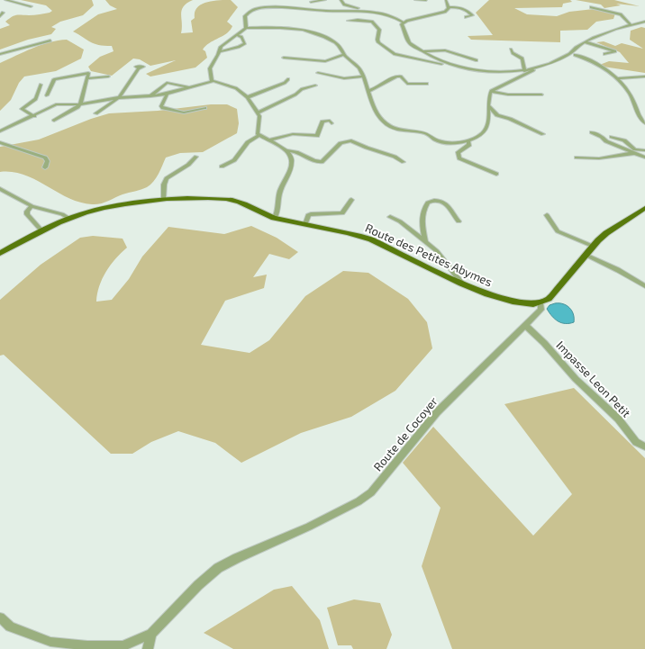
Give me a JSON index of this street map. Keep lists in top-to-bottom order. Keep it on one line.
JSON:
{"streets":{"main road":["Route des Petites Abymes","Route de Cocoyer"],"street":["Impasse Leon Petit"]},"crossings":[["Route des Petites Abymes","Route de Cocoyer"],["Impasse Leon Petit","Route de Cocoyer"]]}
